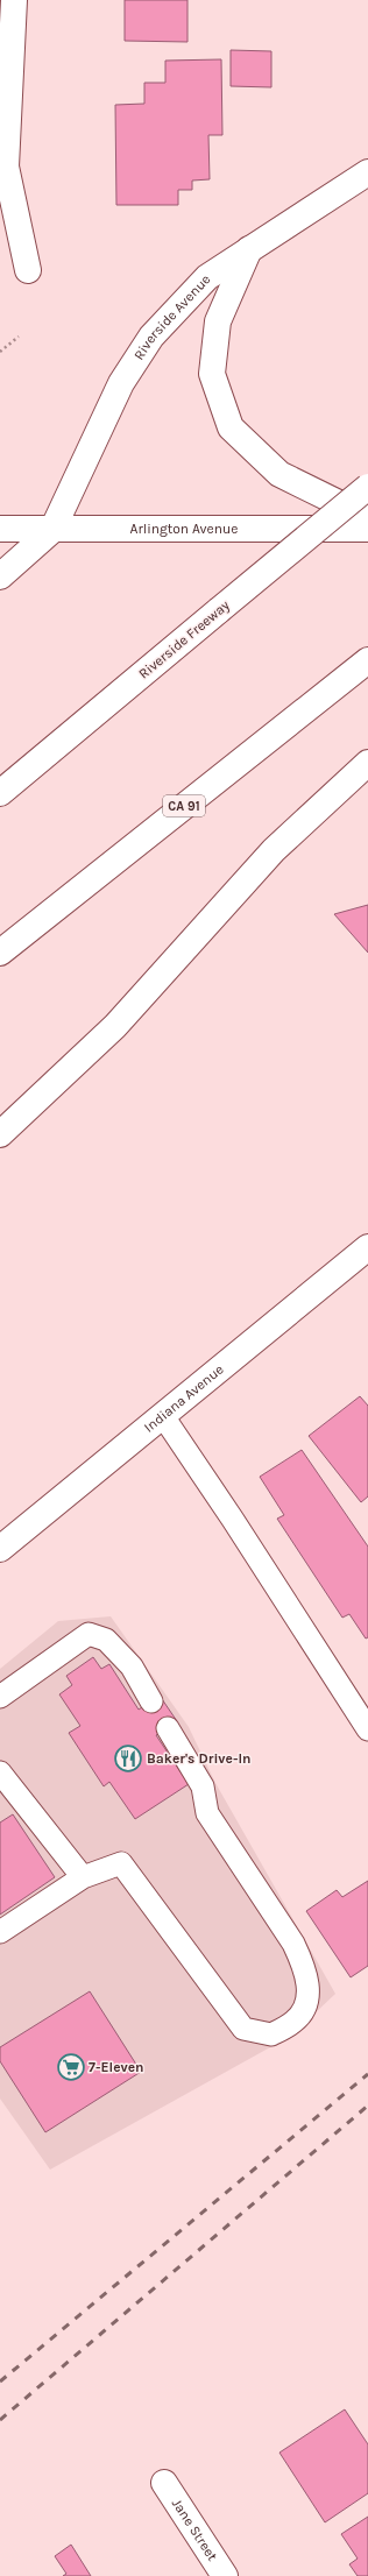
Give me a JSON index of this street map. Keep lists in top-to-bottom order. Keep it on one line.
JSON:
{"streets":{"main road":["Riverside Avenue","Arlington Avenue","Riverside Freeway","CA 91","Indiana Avenue","Jane Street"]},"crossings":[["Riverside Avenue","Arlington Avenue"]],"places":{"restaurant":["Baker's Drive-In"],"supermarket":["7-Eleven"]}}
